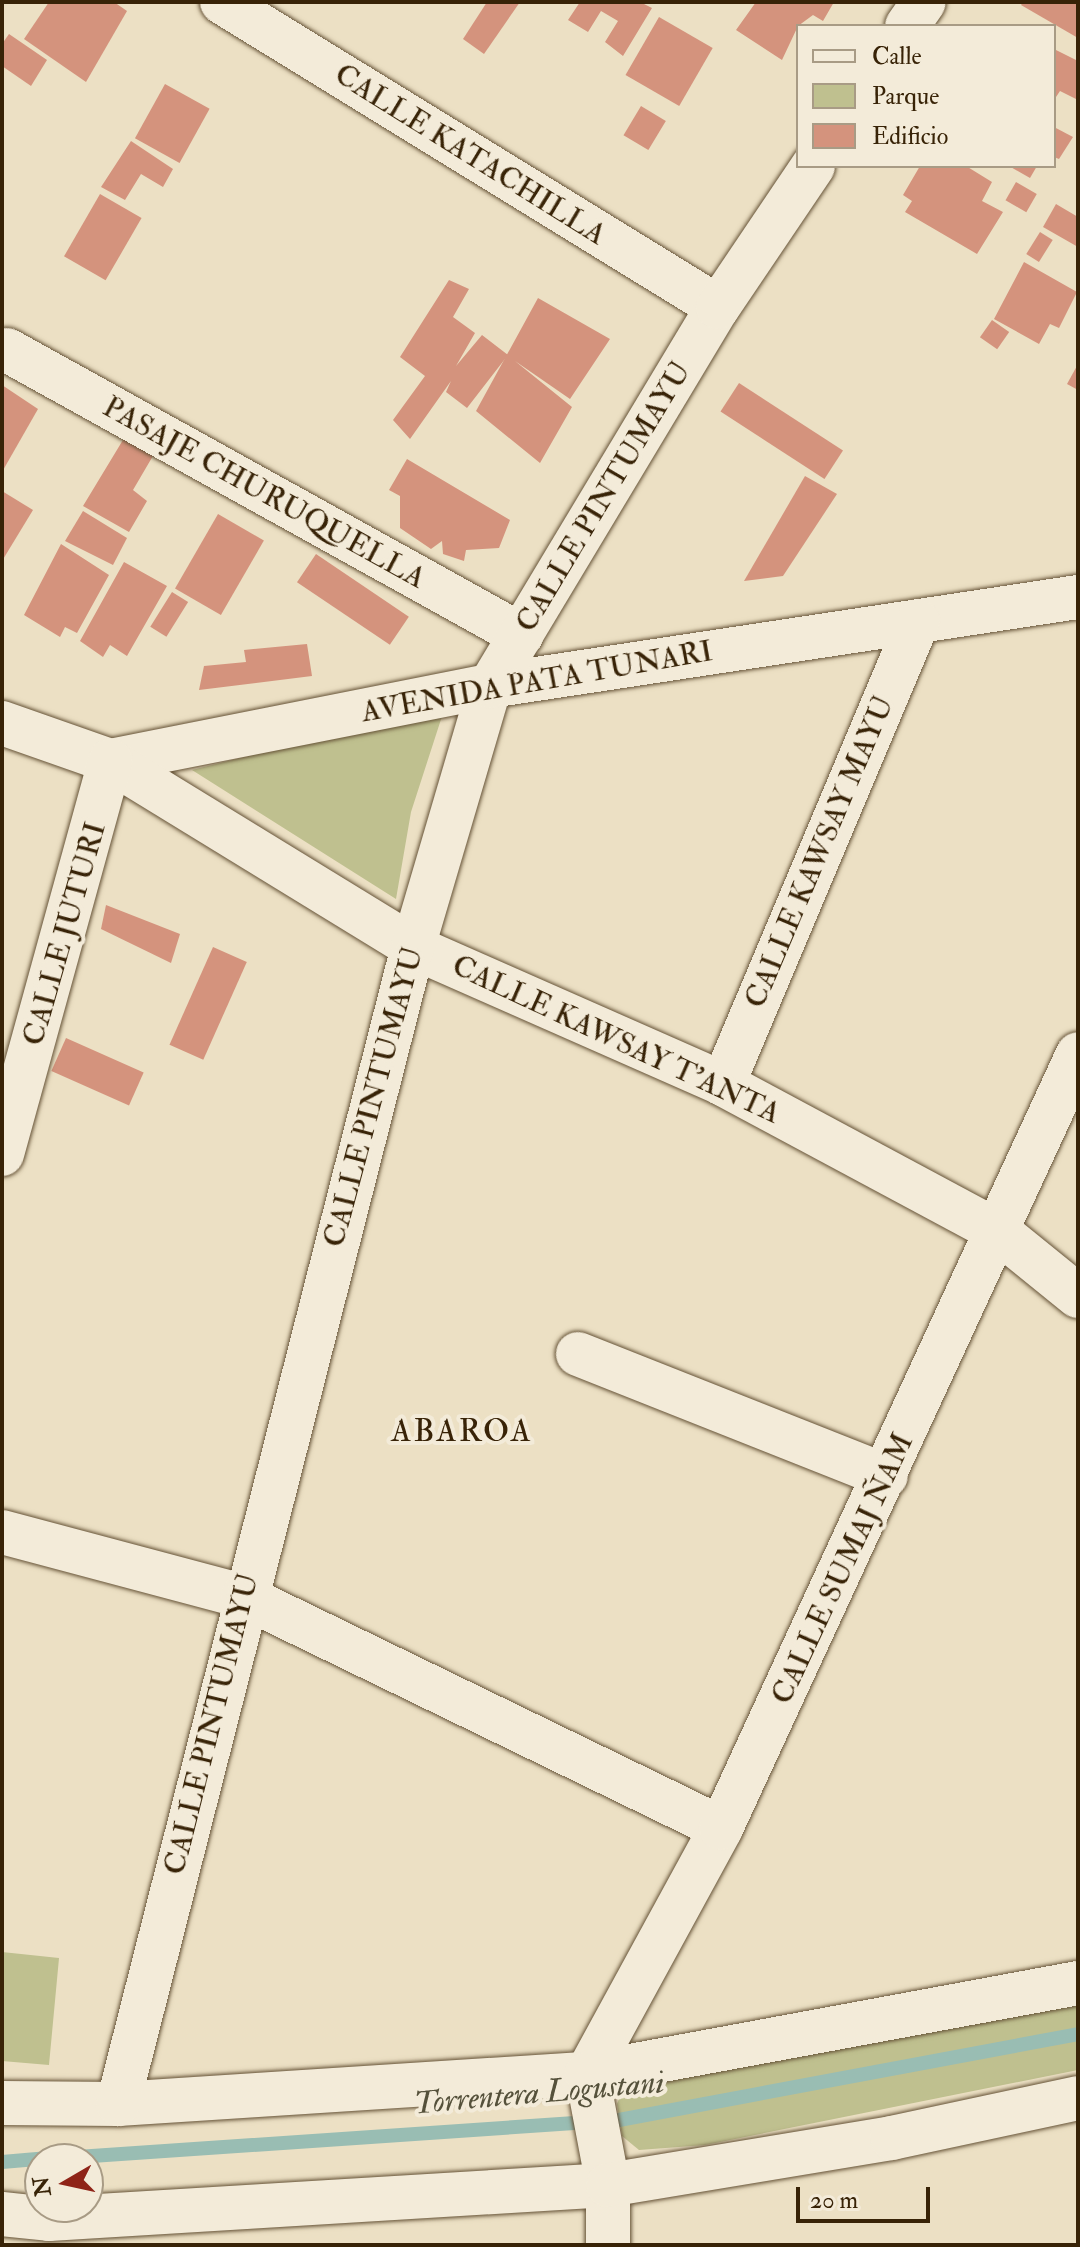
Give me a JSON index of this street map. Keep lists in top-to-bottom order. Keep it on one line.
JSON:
{"streets":{"street":["CALLE KATACHILLA","PASAJE CHURUQUELLA","CALLE PINTUMAYU","AVENIDA PATA TUNARI","CALLE KAWSAY MAYU","CALLE JUTURI","CALLE KAWSAY T'ANTA","CALLE SUMAJ ÑAM"]},"crossings":[["CALLE KATACHILLA","CALLE PINTUMAYU"],["PASAJE CHURUQUELLA","CALLE PINTUMAYU"],["CALLE PINTUMAYU","AVENIDA PATA TUNARI"],["CALLE PINTUMAYU","CALLE KAWSAY T'ANTA"],["AVENIDA PATA TUNARI","CALLE KAWSAY MAYU"],["AVENIDA PATA TUNARI","CALLE JUTURI"],["AVENIDA PATA TUNARI","CALLE KAWSAY T'ANTA"],["CALLE KAWSAY MAYU","CALLE KAWSAY T'ANTA"],["CALLE JUTURI","CALLE KAWSAY T'ANTA"],["CALLE KAWSAY T'ANTA","CALLE SUMAJ ÑAM"]],"districts":["ABAROA"],"water":["Torrentera Logustani"],"legend":["Calle","Parque","Edificio"],"scale_bar":"20 m","north":"left"}
